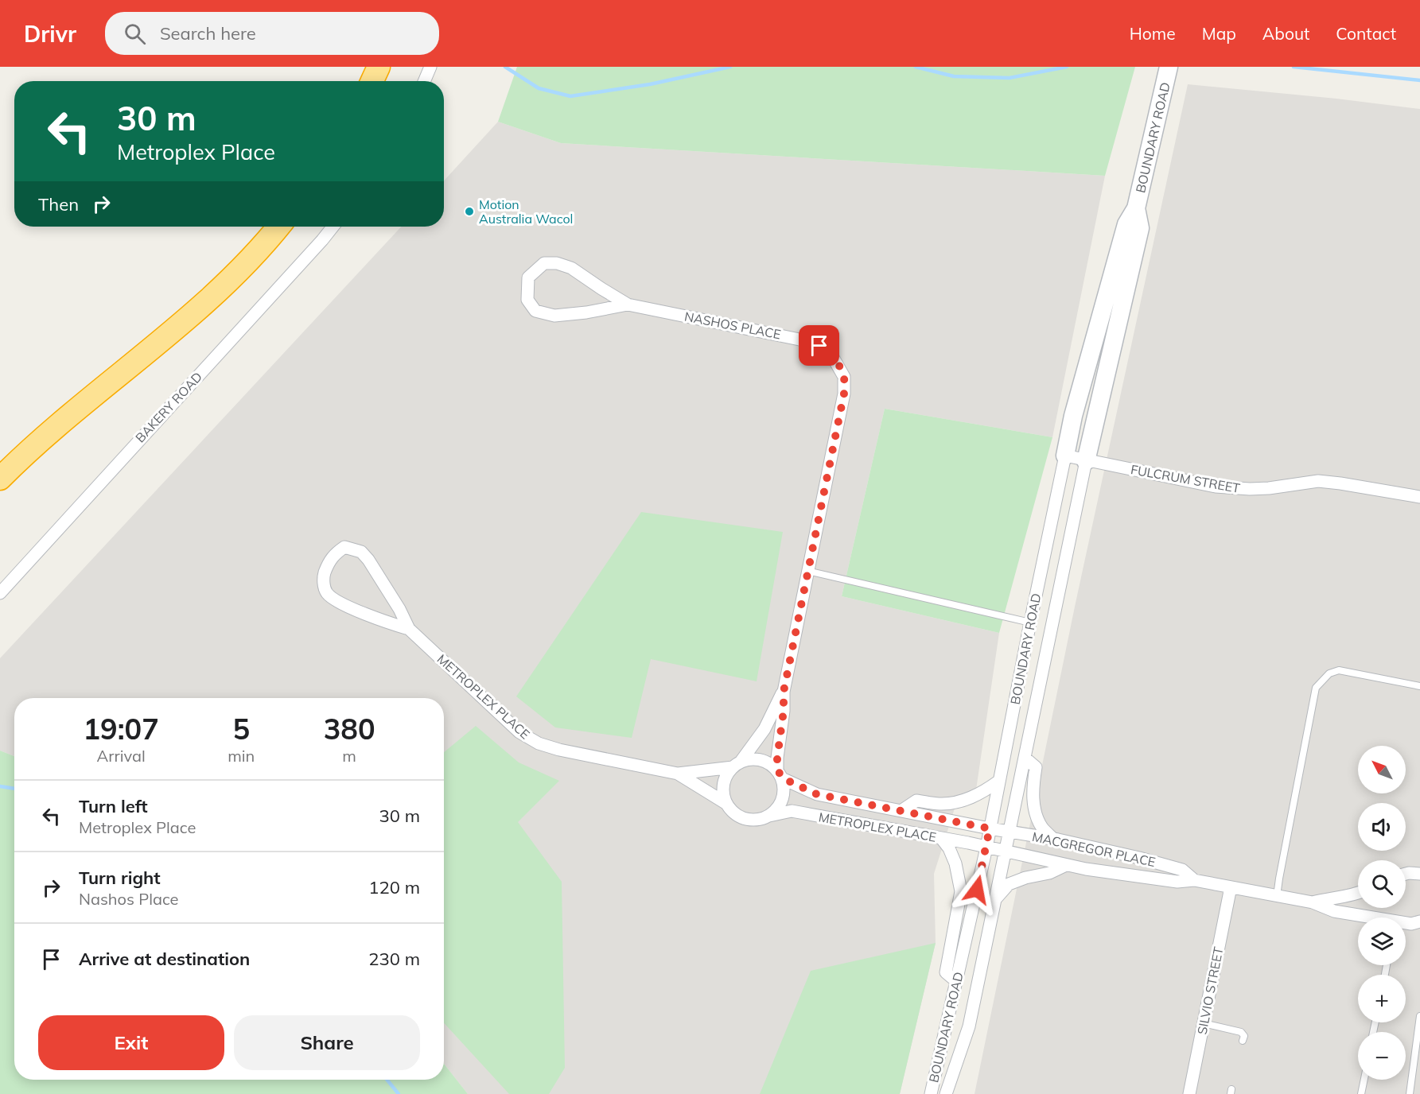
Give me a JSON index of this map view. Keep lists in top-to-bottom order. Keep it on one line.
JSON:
{"streets":{"street":["BOUNDARY ROAD","NASHOS PLACE","BAKERY ROAD","FULCRUM STREET","METROPLEX PLACE","MACGREGOR PLACE","SILVIO STREET"]},"crossings":[["BOUNDARY ROAD","FULCRUM STREET"],["BOUNDARY ROAD","METROPLEX PLACE"],["BOUNDARY ROAD","MACGREGOR PLACE"],["NASHOS PLACE","METROPLEX PLACE"],["METROPLEX PLACE","MACGREGOR PLACE"],["MACGREGOR PLACE","SILVIO STREET"]],"places":["Motion Australia Wacol"],"north":"top left","page":{"header":"Drivr","search":"Search here","nav":["Home","Map","About","Contact"],"turn":["30 m","Metroplex Place"],"then":"Then","eta":["19:07","Arrival","5","min","380","m"],"map_buttons":["+","−"],"list":[{"name":"Turn left","note":"Metroplex Place","value":"30 m"},{"name":"Turn right","note":"Nashos Place","value":"120 m"},{"name":"Arrive at destination","value":"230 m"}],"buttons":["Exit","Share"]}}
